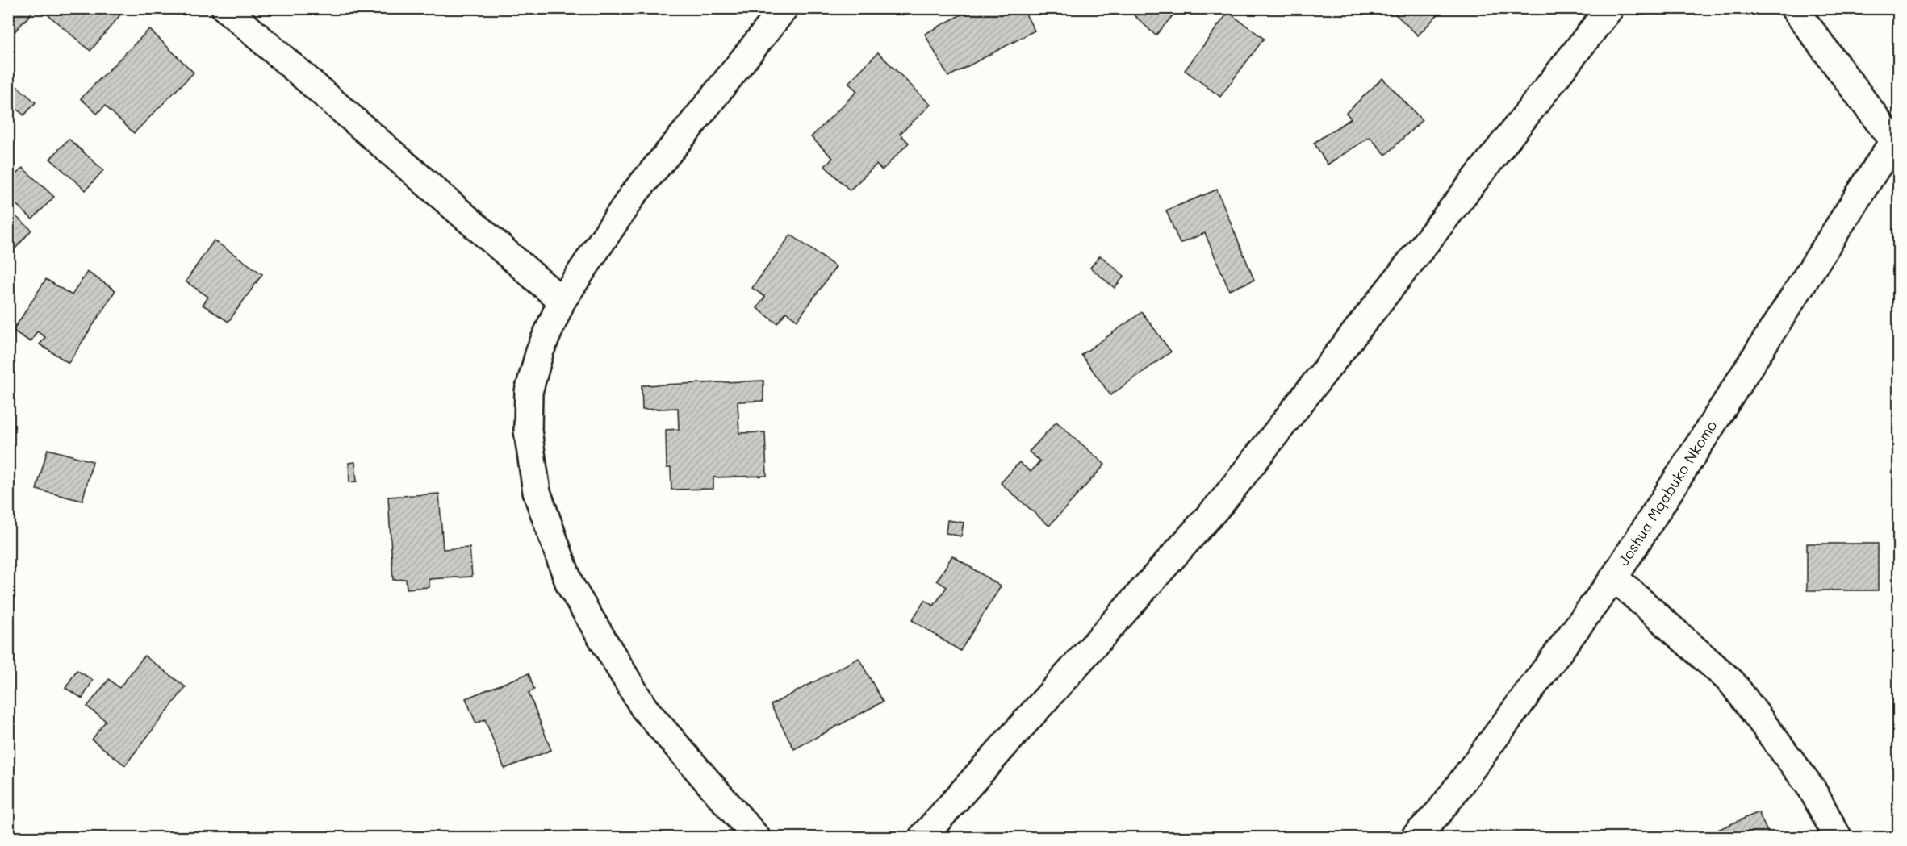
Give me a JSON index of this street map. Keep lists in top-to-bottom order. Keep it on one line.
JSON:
{"streets":{"street":["Joshua Mqabuko Nkomo"]}}
